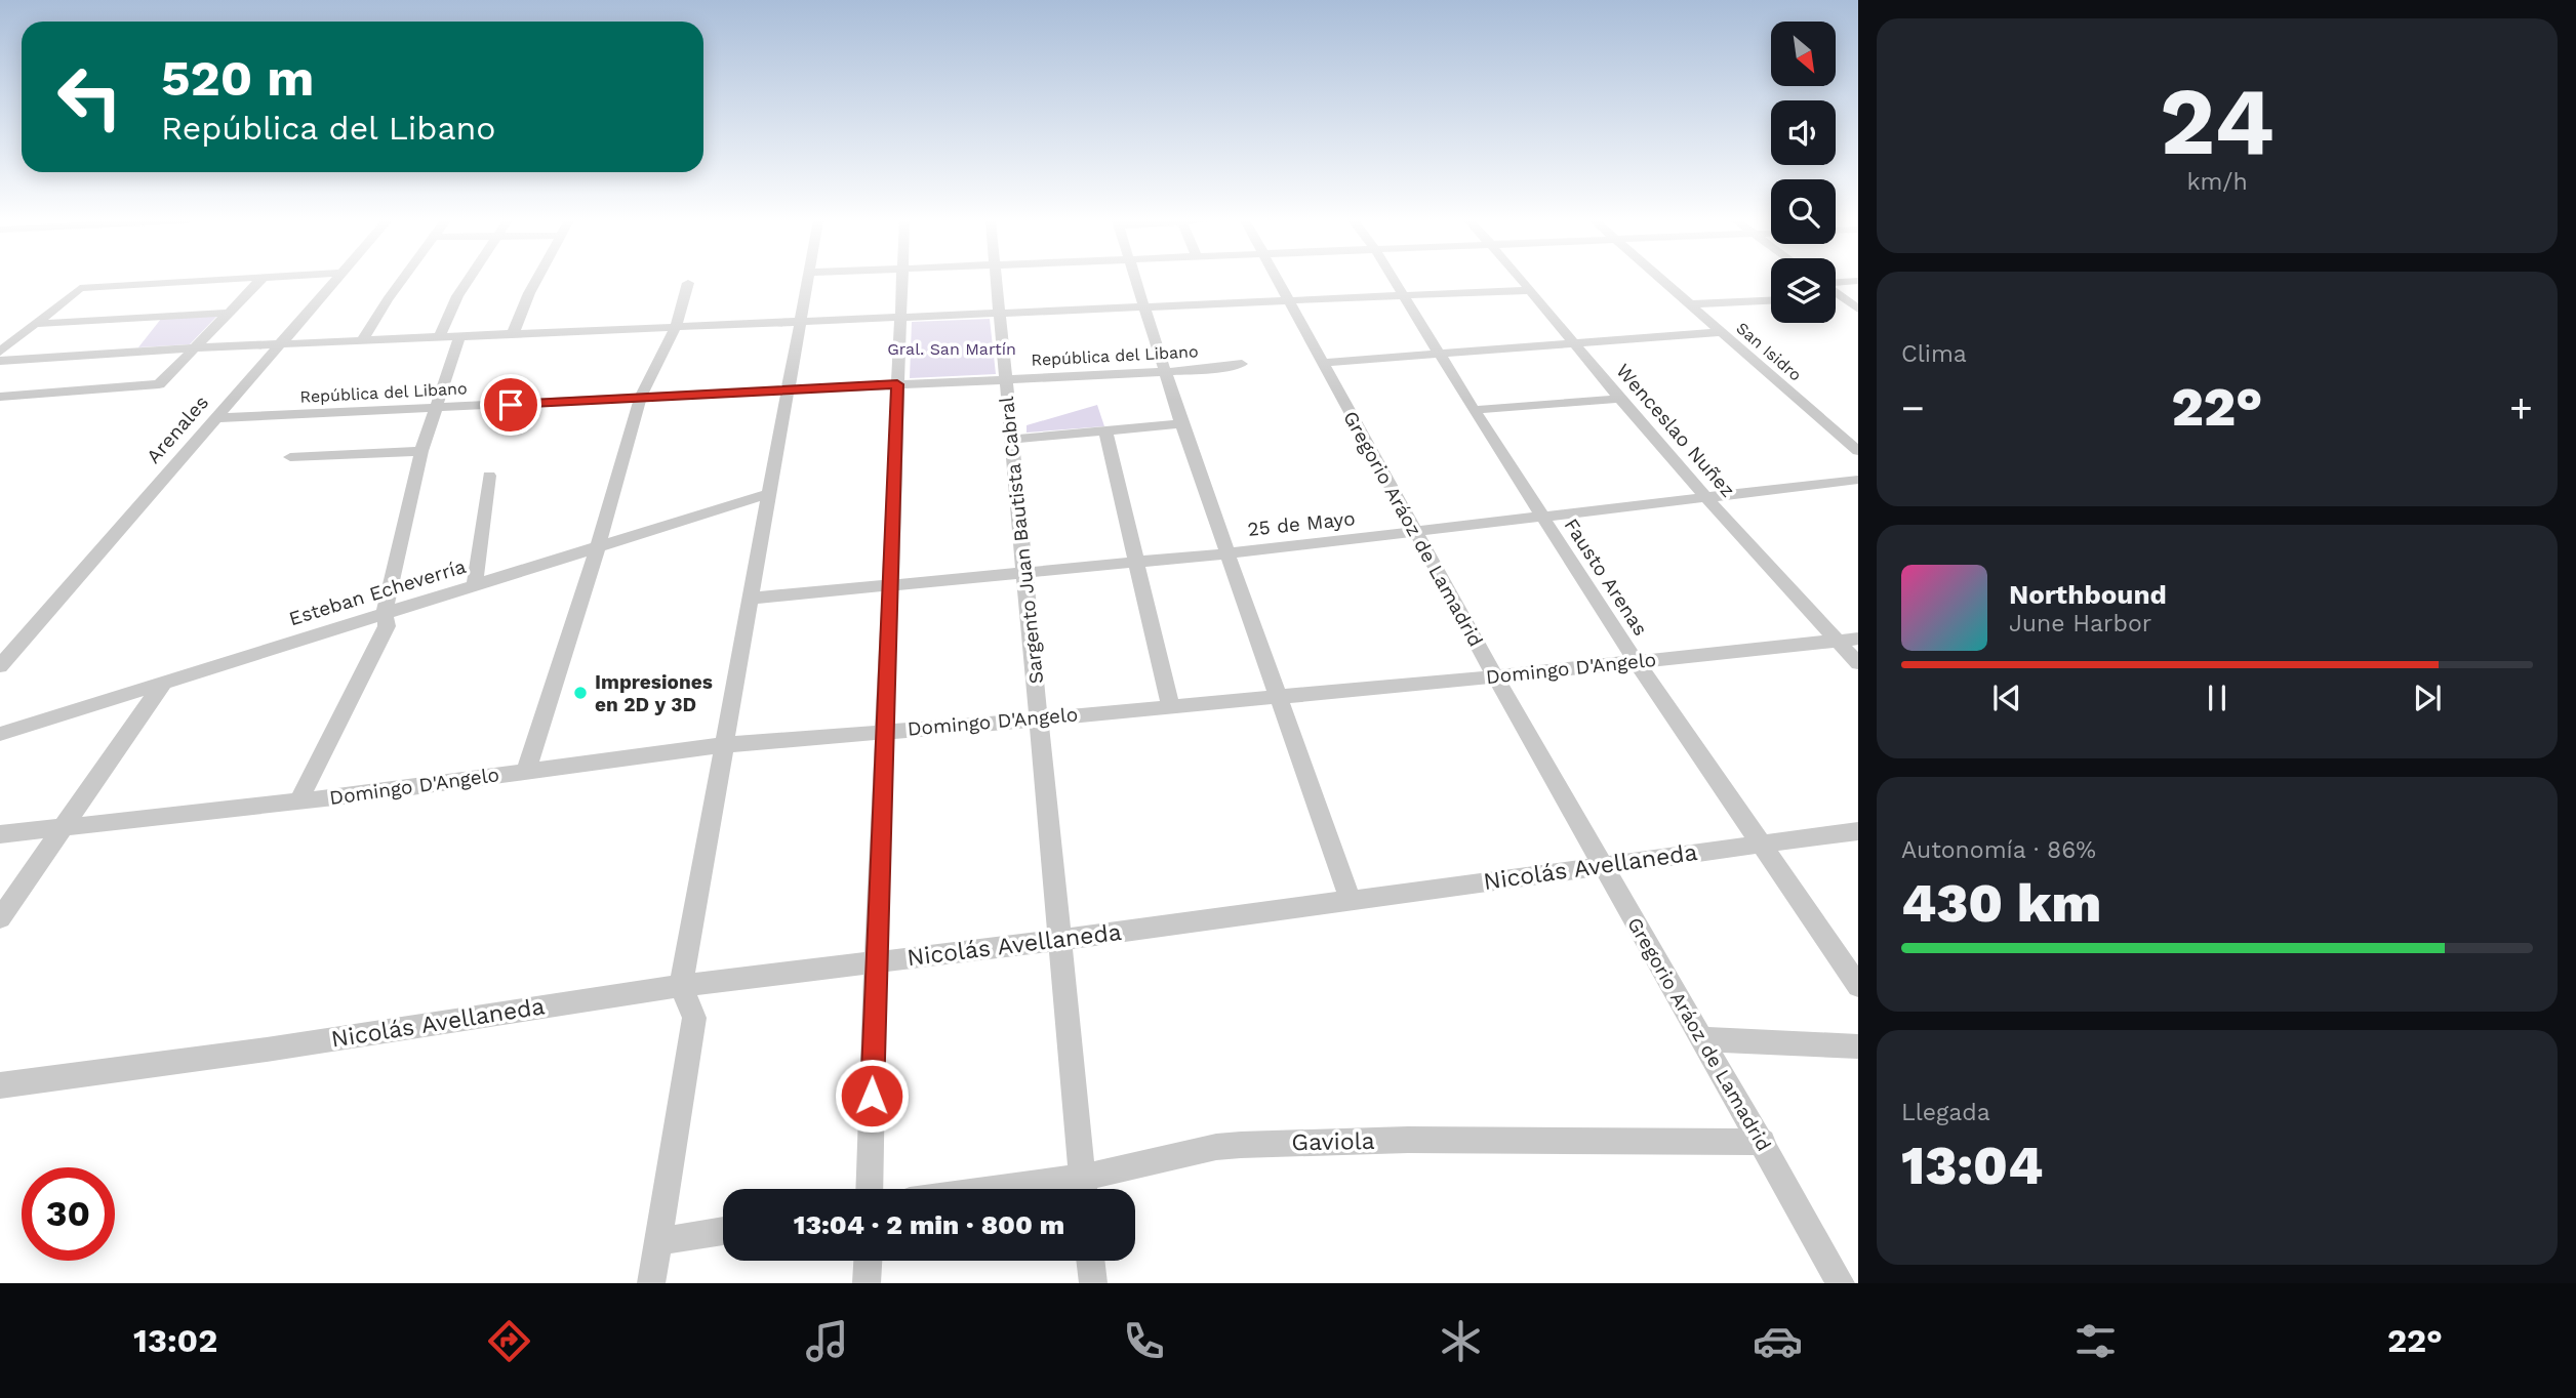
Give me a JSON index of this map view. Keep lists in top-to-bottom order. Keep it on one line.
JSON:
{"streets":{"street":["San Isidro","República del Libano","Arenales","Wenceslao Nuñez","25 de Mayo","Gregorio Aráoz de Lamadrid","Sargento Juan Bautista Cabral","Fausto Arenas","Esteban Echeverría","Domingo D'Angelo","Nicolás Avellaneda","Gaviola"]},"crossings":[["República del Libano","Arenales"],["República del Libano","Sargento Juan Bautista Cabral"],["Wenceslao Nuñez","25 de Mayo"],["Wenceslao Nuñez","Domingo D'Angelo"],["25 de Mayo","Gregorio Aráoz de Lamadrid"],["25 de Mayo","Sargento Juan Bautista Cabral"],["25 de Mayo","Fausto Arenas"],["Gregorio Aráoz de Lamadrid","Domingo D'Angelo"],["Gregorio Aráoz de Lamadrid","Nicolás Avellaneda"],["Gregorio Aráoz de Lamadrid","Gaviola"],["Sargento Juan Bautista Cabral","Domingo D'Angelo"],["Sargento Juan Bautista Cabral","Nicolás Avellaneda"],["Fausto Arenas","Domingo D'Angelo"],["Fausto Arenas","Nicolás Avellaneda"]],"parks":["Gral. San Martín"],"places":["Impresiones en 2D y 3D"],"north":"bottom right","page":{"tile":[["24","km/h"],"Clima",["Autonomía · 86%","430 km"],["Llegada","13:04"]],"turn":["520 m","República del Libano"],"heat":["−","22°","+"],"song":["Northbound","June Harbor"],"limit":"30","trip":"13:04 · 2 min · 800 m","tabs":["13:02","22°"]}}
